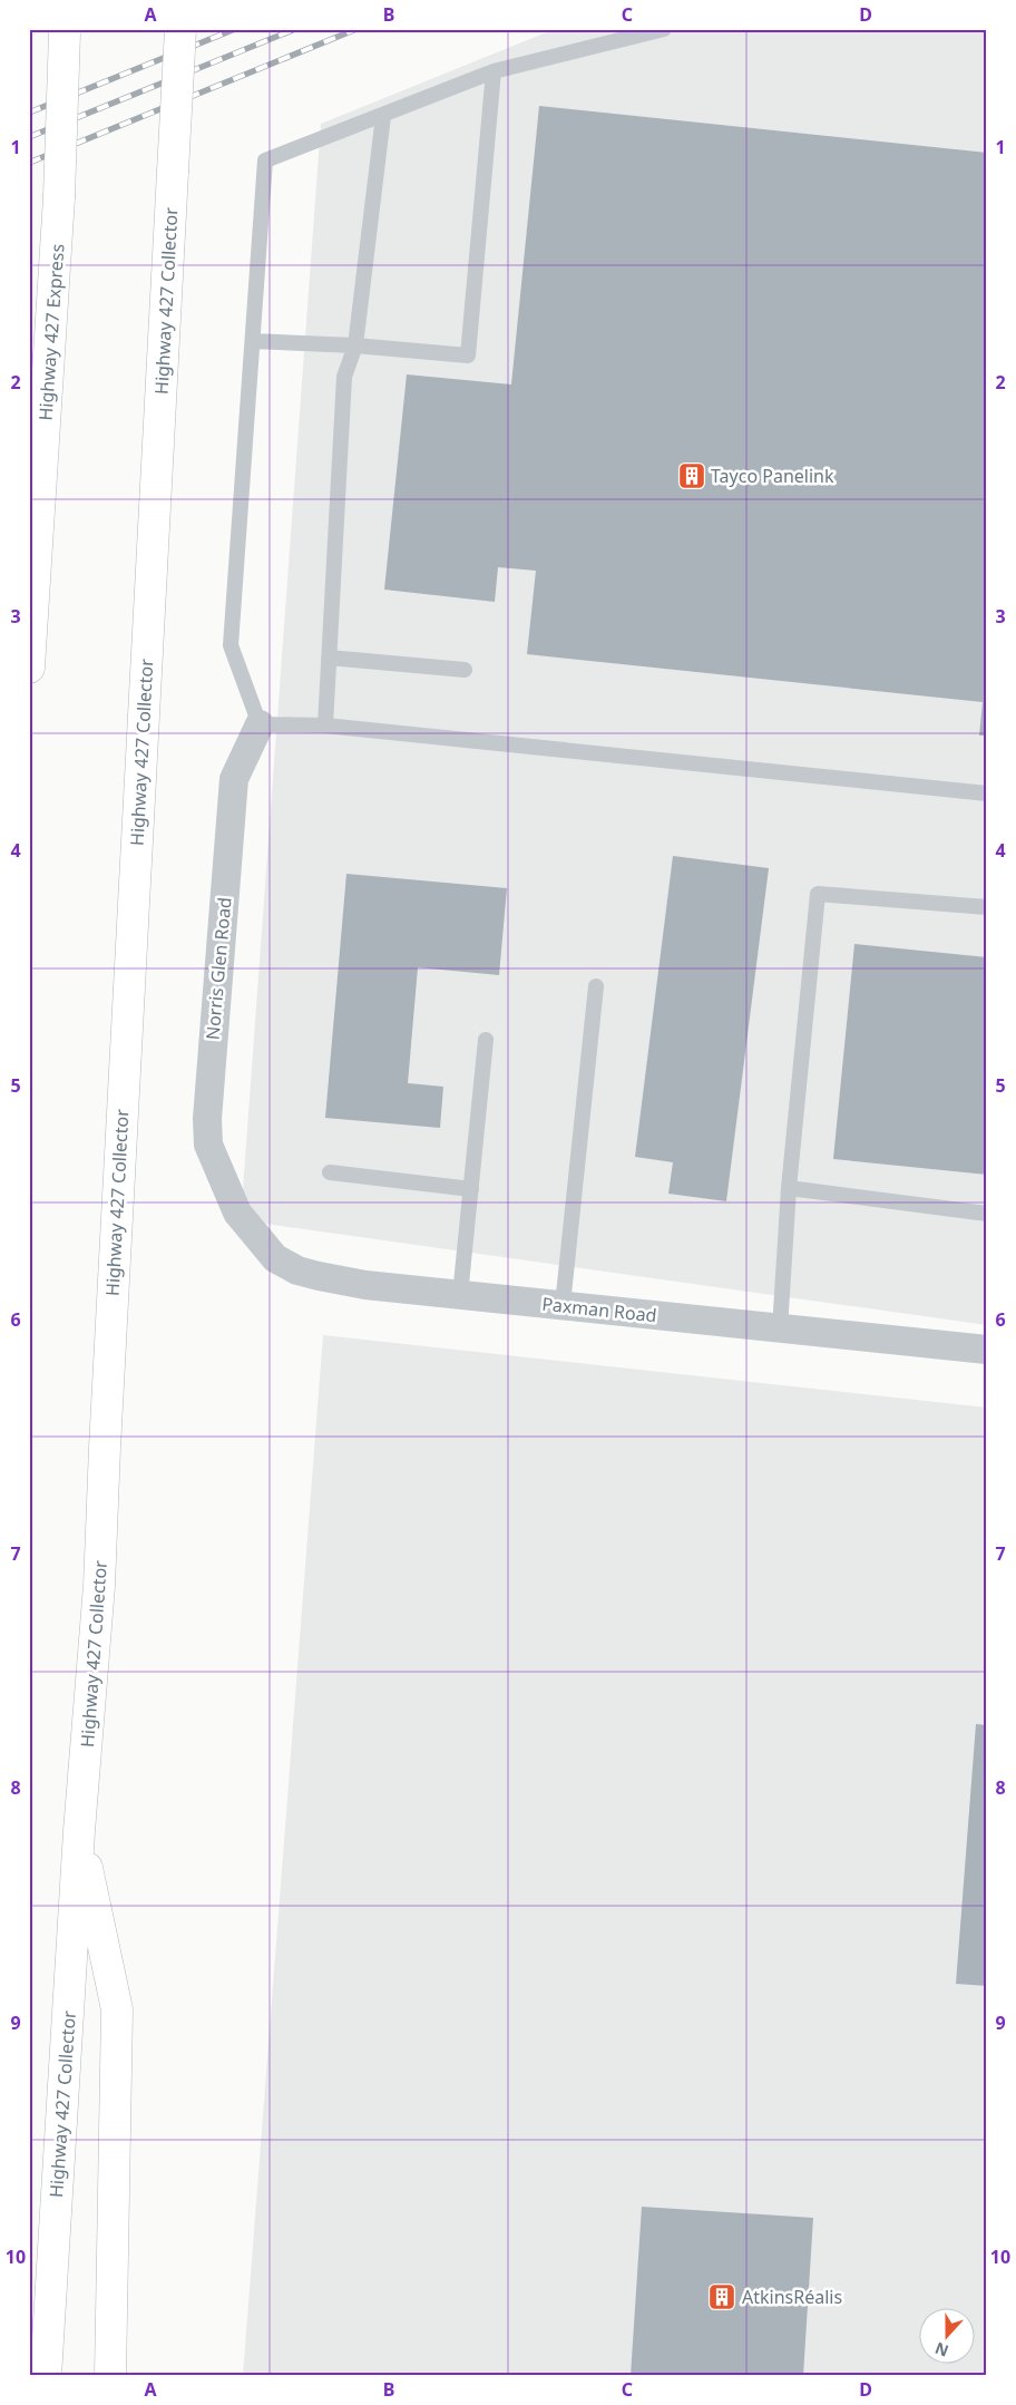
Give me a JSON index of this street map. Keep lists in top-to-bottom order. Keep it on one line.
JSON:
{"streets":{"highway":["Highway 427 Collector","Highway 427 Express"],"street":["Norris Glen Road","Paxman Road"]},"crossings":[["Norris Glen Road","Paxman Road"]],"places":{"building":["Tayco Panelink","AtkinsRéalis"]},"north":"bottom","grid":{"columns":["A","B","C","D"],"rows":["1","2","3","4","5","6","7","8","9","10"]}}
